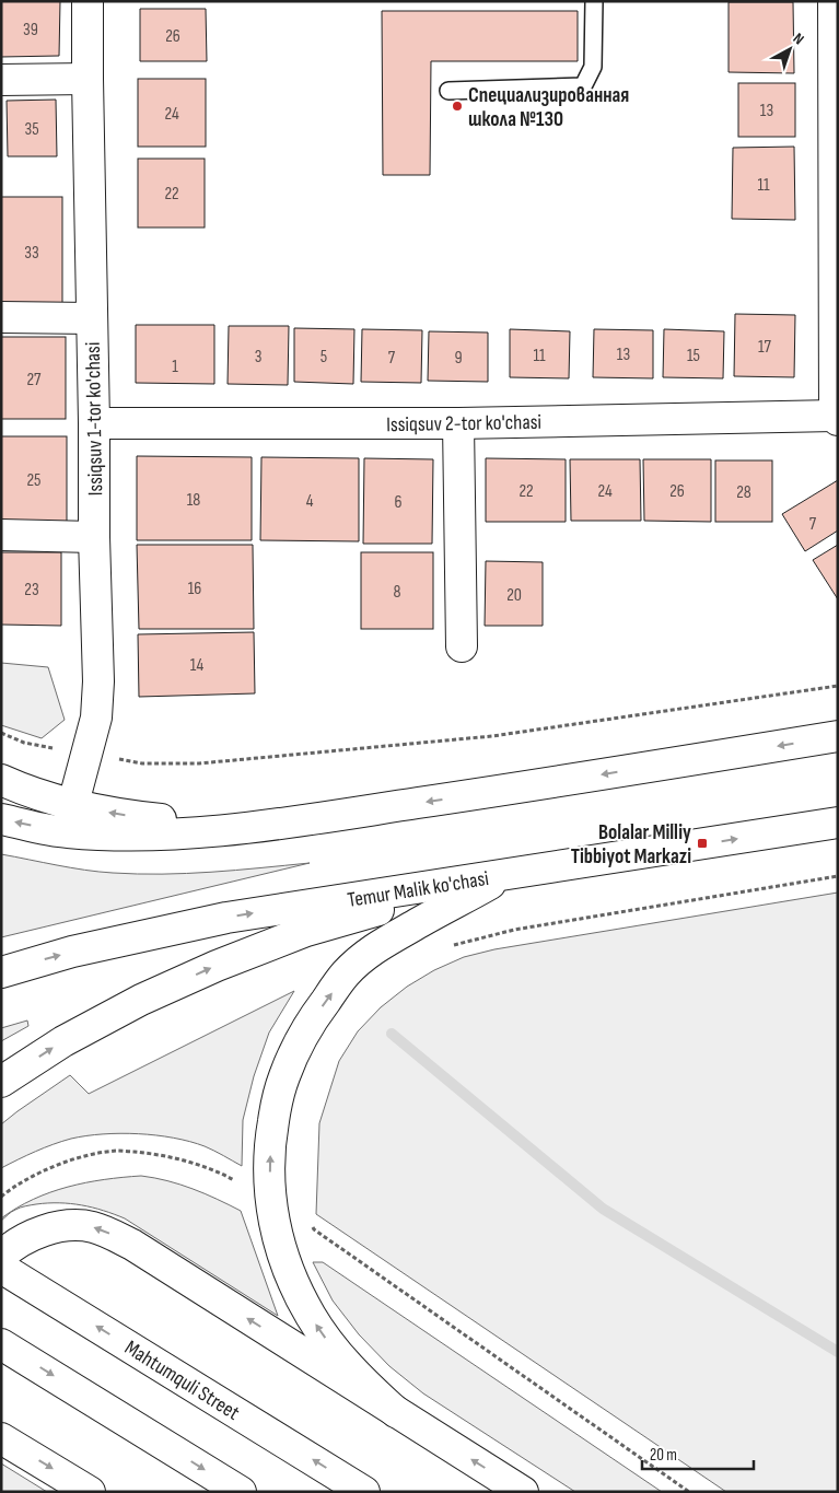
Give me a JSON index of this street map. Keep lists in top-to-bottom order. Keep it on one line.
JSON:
{"streets":{"main road":["Issiqsuv 1-tor ko'chasi","Issiqsuv 2-tor ko'chasi","Temur Malik ko'chasi","Mahtumquli Street"]},"crossings":[["Issiqsuv 1-tor ko'chasi","Issiqsuv 2-tor ko'chasi"]],"places":{"other":["Специализированная школа №130"],"transit":["Bolalar Milliy Tibbiyot Markazi"]},"house_numbers":["39","26","13","24","35","11","22","33","17","13","11","15","3","5","7","9","1","27","25","22","24","26","28","18","4","6","7","16","23","8","20","14"],"scale_bar":"20 m","north":"top right"}
